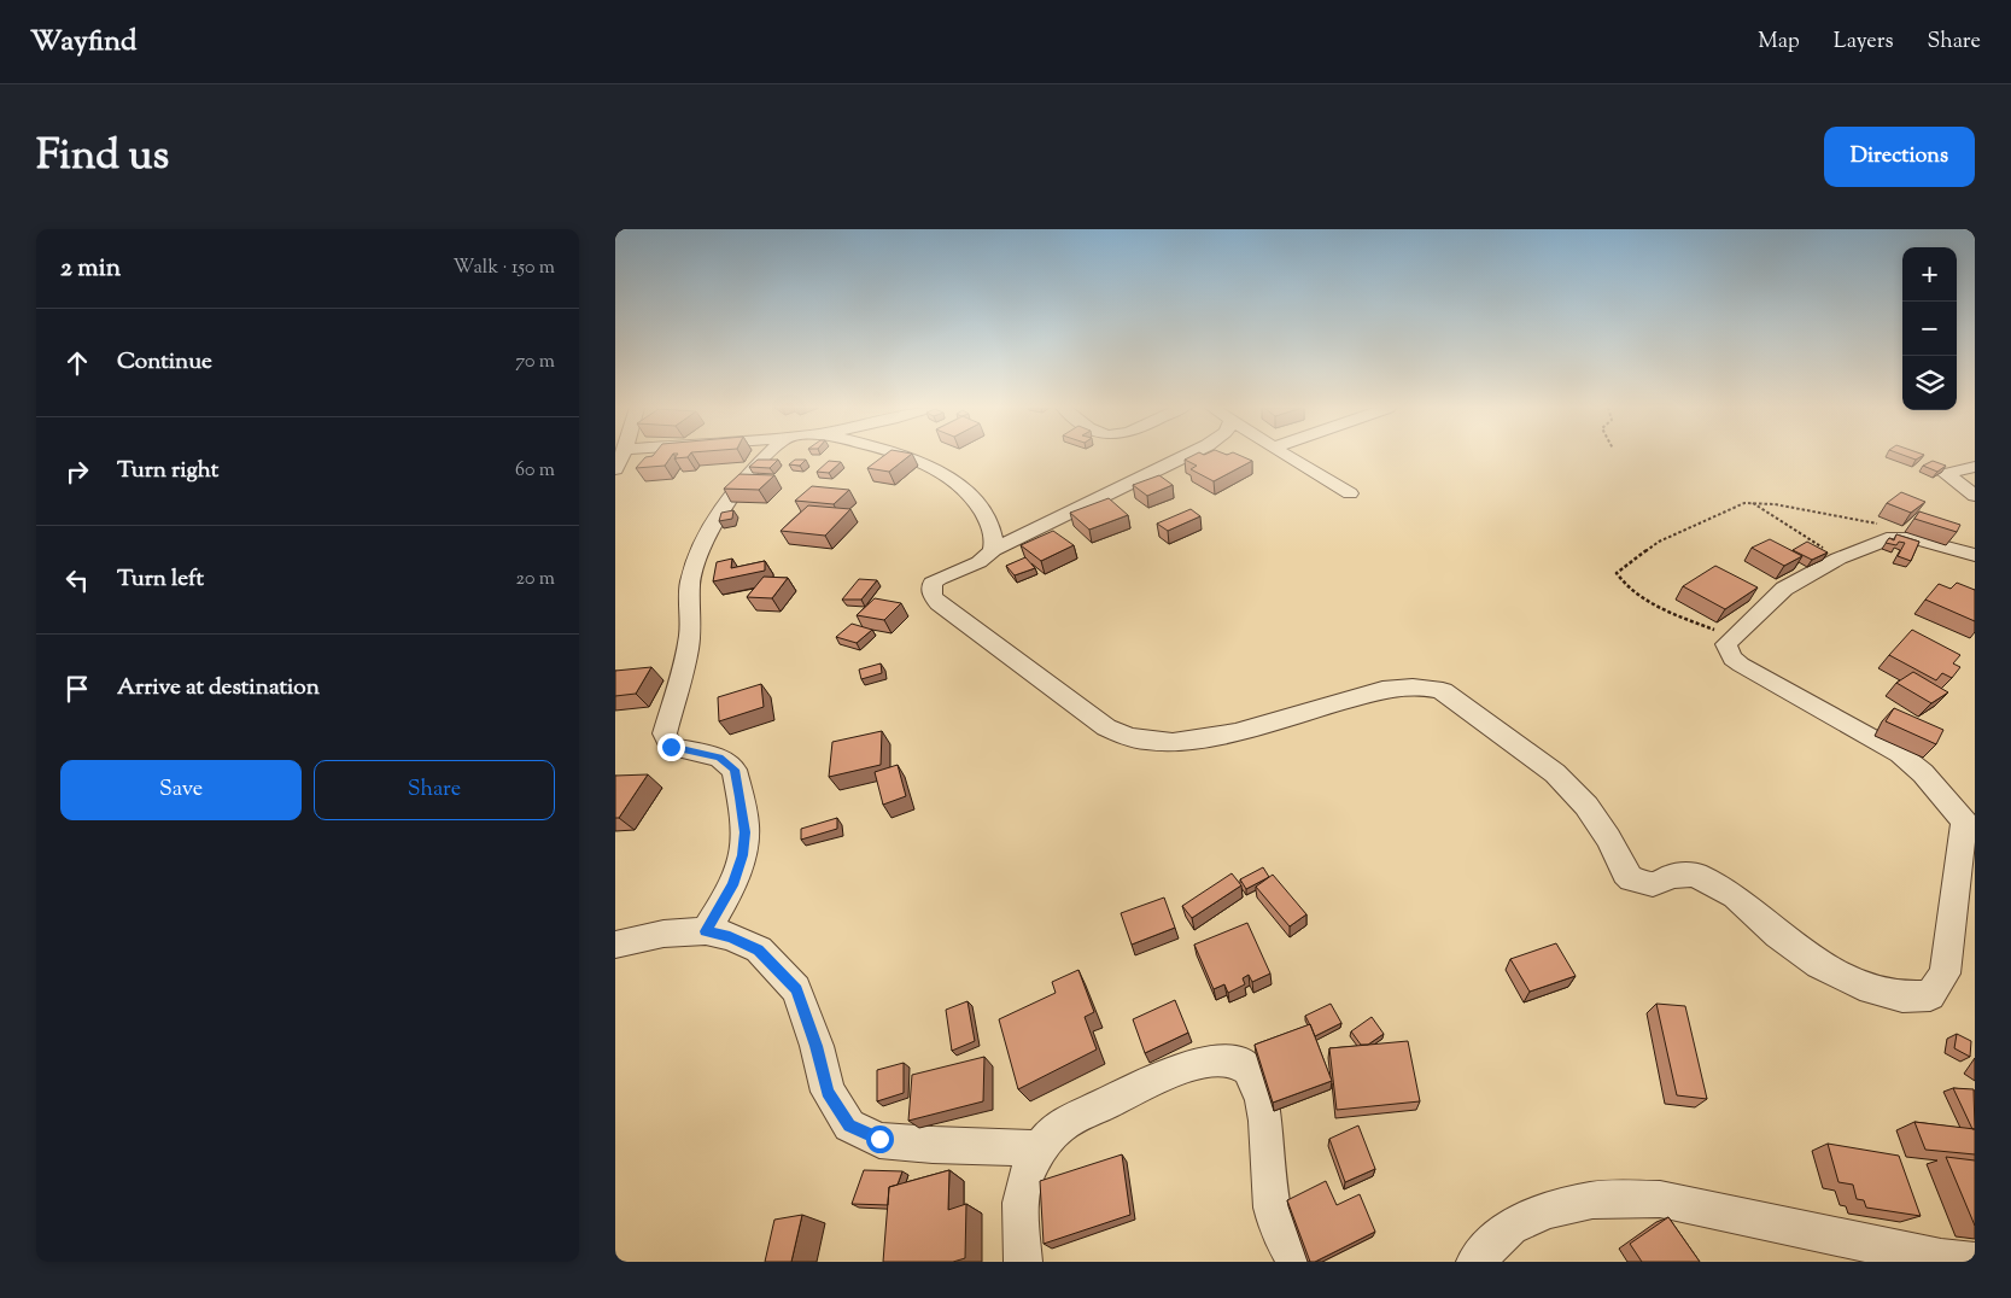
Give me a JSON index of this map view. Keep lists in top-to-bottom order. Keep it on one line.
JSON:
{"page":{"header":"Wayfind","nav":["Map","Layers","Share"],"title":"Find us","buttons":["Directions",["Save","Share"]],"heading":["2 min","Walk · 150 m"],"map_buttons":["+","−"],"list":[["Continue","70 m"],["Turn right","60 m"],["Turn left","20 m"],"Arrive at destination"]}}
